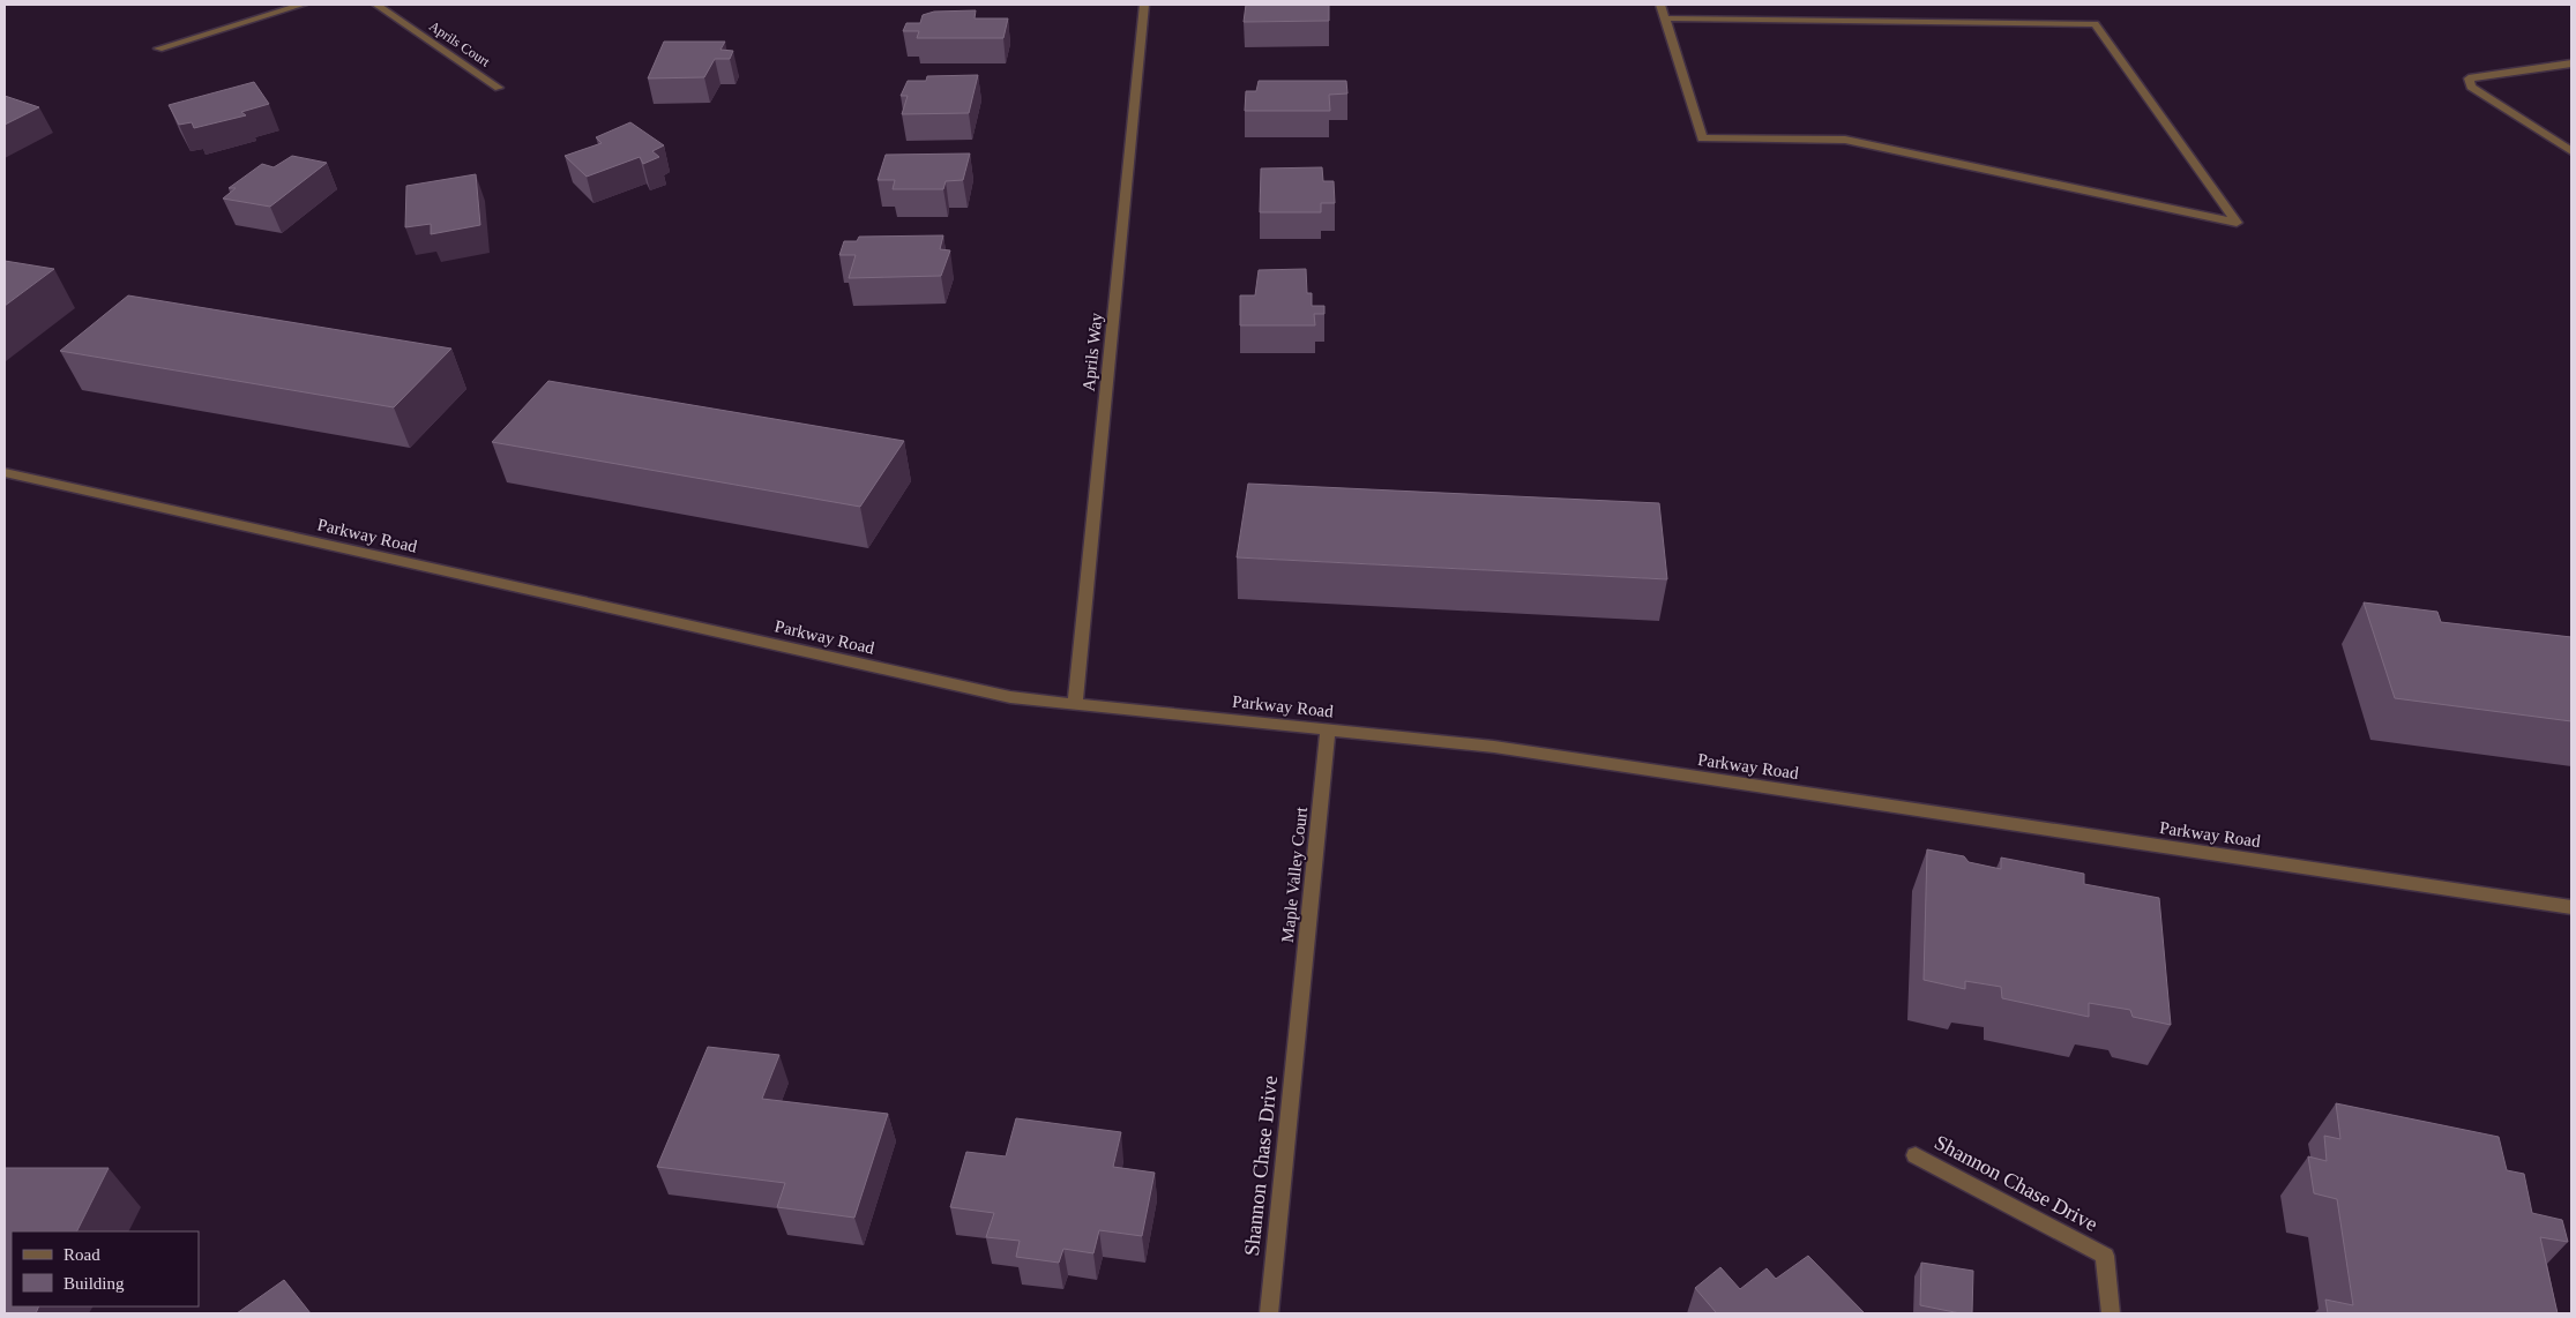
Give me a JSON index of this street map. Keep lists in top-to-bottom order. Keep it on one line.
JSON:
{"streets":{"street":["Aprils Court","Aprils Way","Parkway Road","Maple Valley Court","Shannon Chase Drive"]},"crossings":[["Aprils Way","Parkway Road"],["Parkway Road","Maple Valley Court"],["Maple Valley Court","Shannon Chase Drive"]],"legend":["Road","Building"]}
